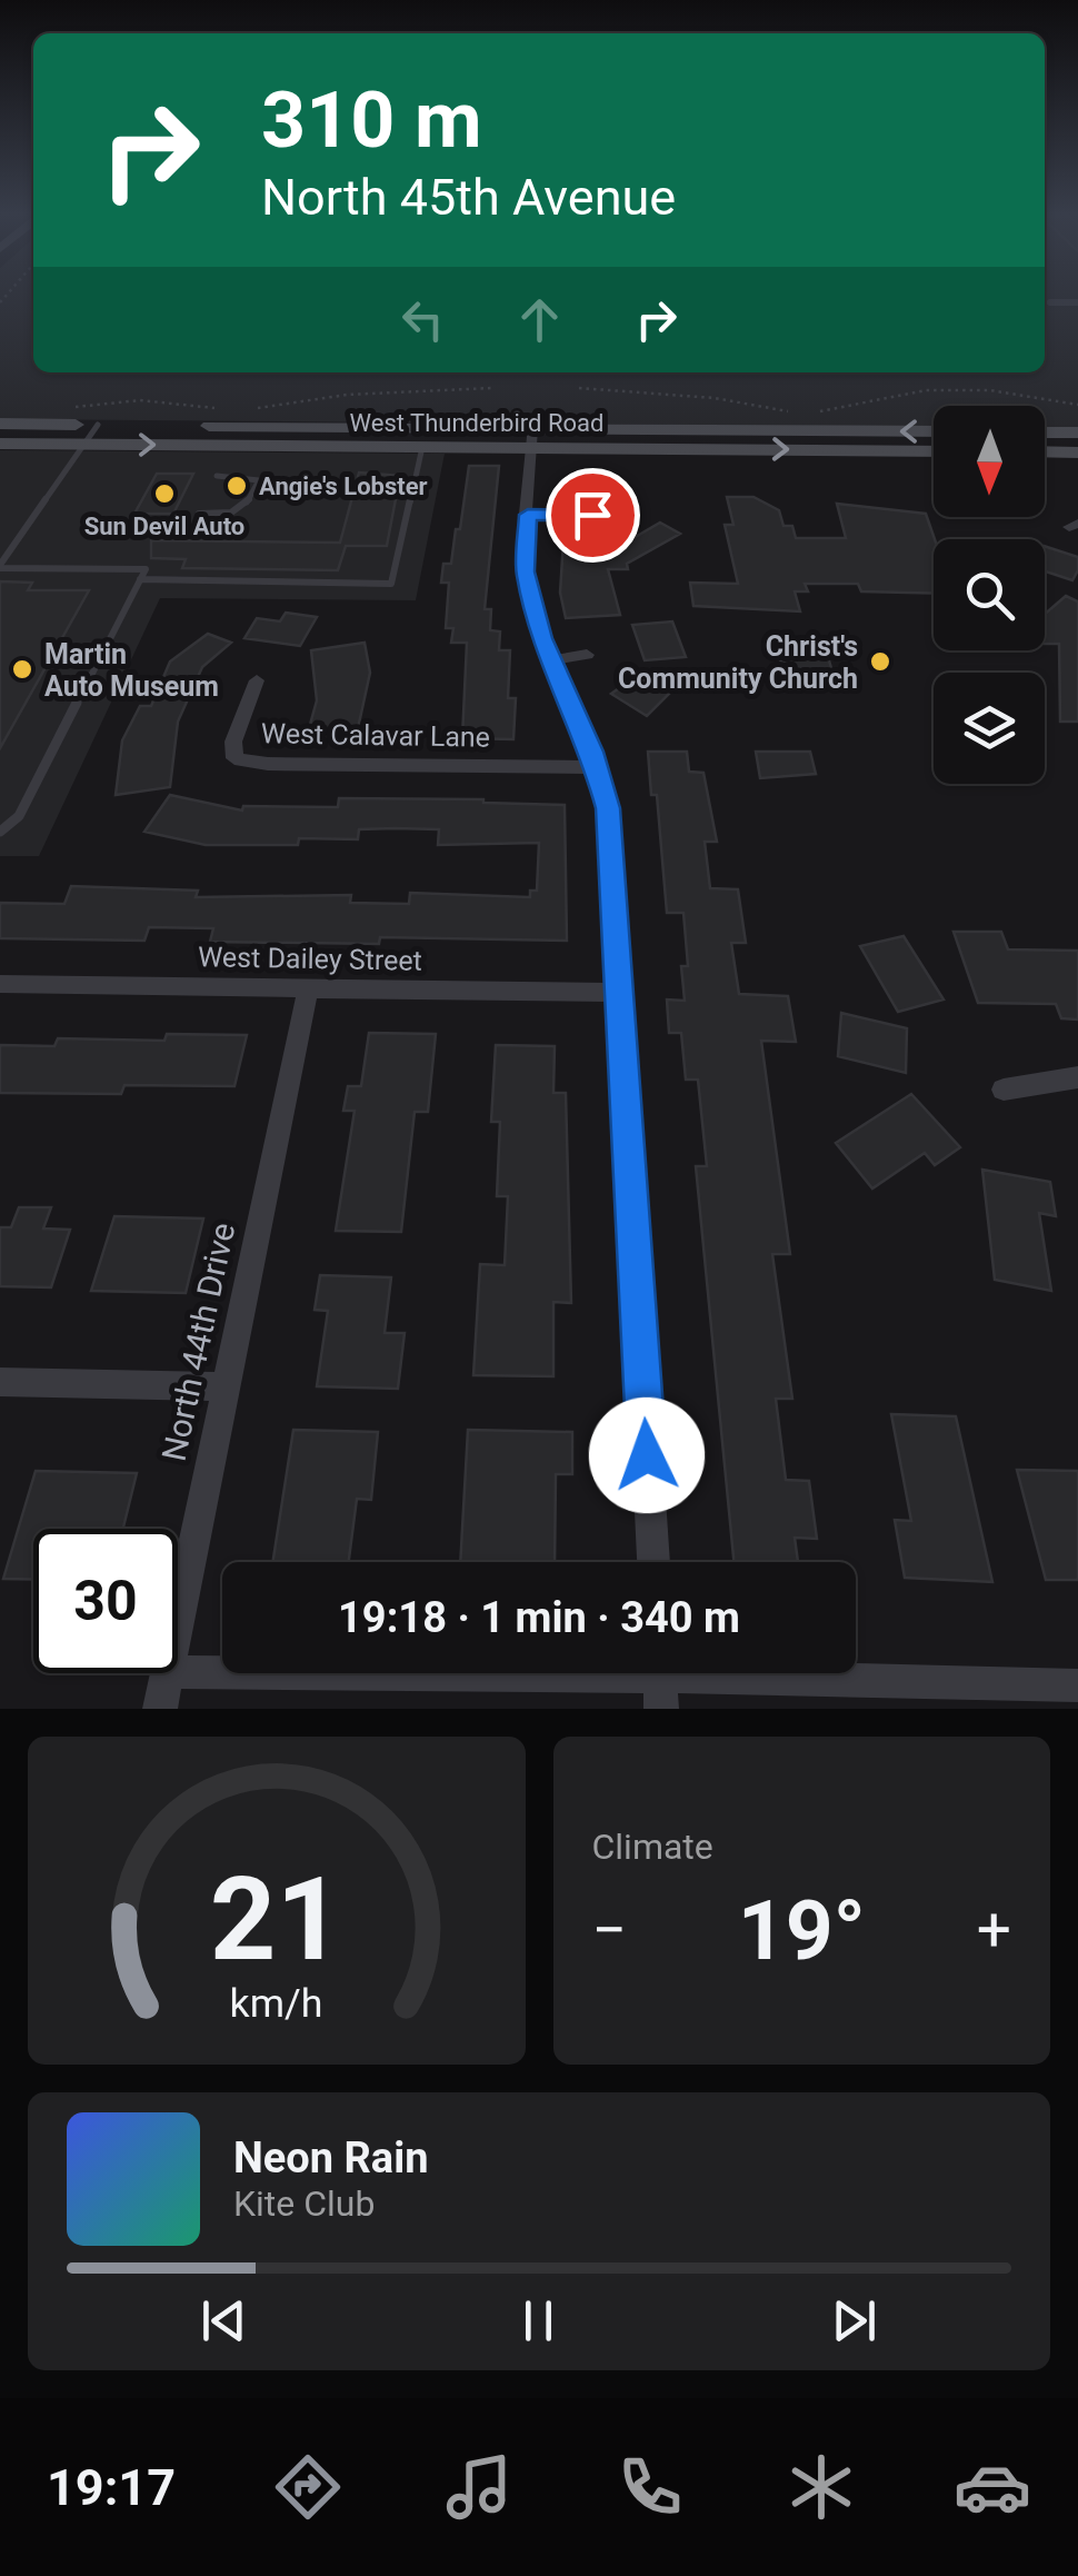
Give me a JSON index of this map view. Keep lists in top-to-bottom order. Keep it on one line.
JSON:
{"streets":{"main road":["West Thunderbird Road"],"street":["West Calavar Lane","West Dailey Street","North 44th Drive"]},"crossings":[["West Dailey Street","North 44th Drive"]],"places":["Angie's Lobster","Sun Devil Auto","Christ's Community Church","Martin Auto Museum"],"north":"bottom","page":{"turn":["310 m","North 45th Avenue"],"limit":"30","trip":"19:18 · 1 min · 340 m","tile":"Climate","heat":["−","19°","+"],"song":["Neon Rain","Kite Club"],"tabs":"19:17","gauge":["21","km/h"]}}
